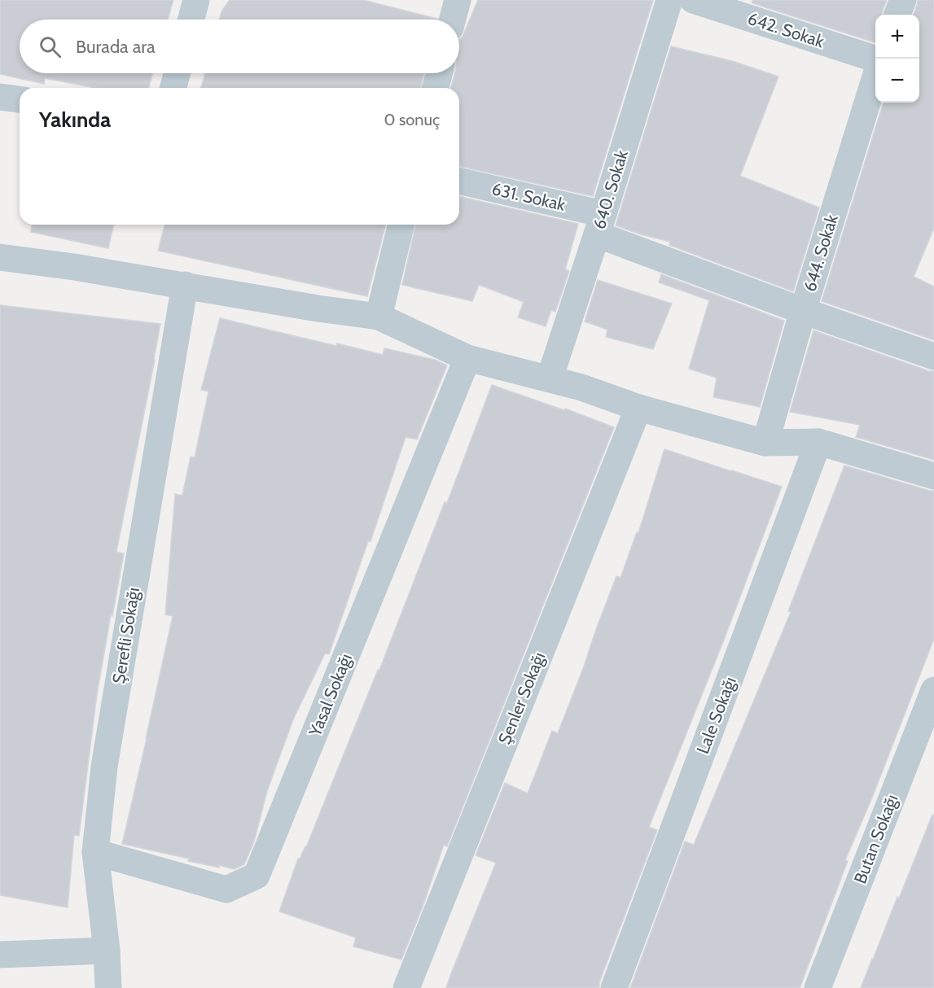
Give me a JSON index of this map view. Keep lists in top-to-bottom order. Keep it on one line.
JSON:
{"streets":{"street":["642. Sokak","640. Sokak","631. Sokak","644. Sokak","Şerefli Sokağı","Yasal Sokağı","Şenler Sokağı","Lale Sokağı","Butan Sokağı"]},"crossings":[["640. Sokak","631. Sokak"],["631. Sokak","644. Sokak"],["Şerefli Sokağı","Yasal Sokağı"]],"page":{"map_buttons":["+","−"],"search":"Burada ara","heading":["Yakında","0 sonuç"]}}
